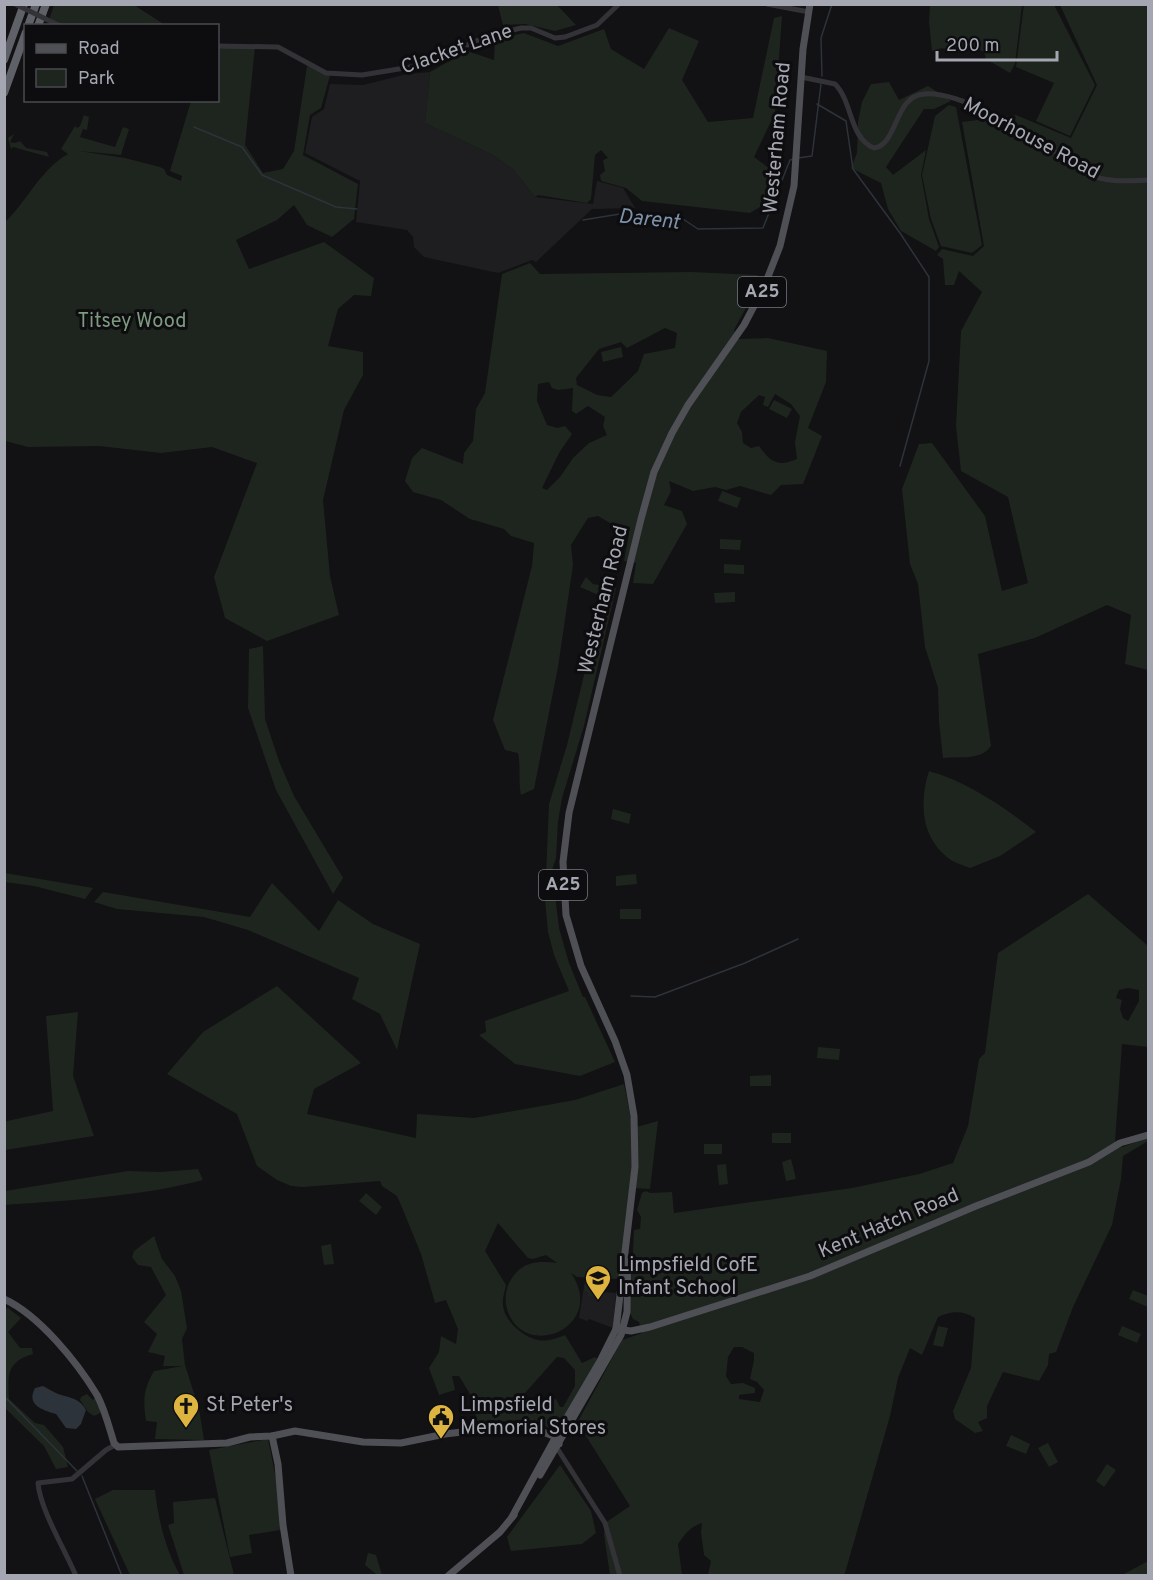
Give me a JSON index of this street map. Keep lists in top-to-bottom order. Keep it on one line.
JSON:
{"streets":{"main road":["Westerham Road","A25","Kent Hatch Road"],"street":["Clacket Lane","Moorhouse Road"]},"crossings":[["Westerham Road","Moorhouse Road"],["Westerham Road","A25"],["Westerham Road","Kent Hatch Road"],["A25","Kent Hatch Road"]],"water":["Darent"],"parks":["Titsey Wood"],"places":{"school or university":["Limpsfield CofE Infant School"],"church":["St Peter's"],"public building":["Limpsfield Memorial Stores"]},"legend":["Road","Park"],"scale_bar":"200 m"}
